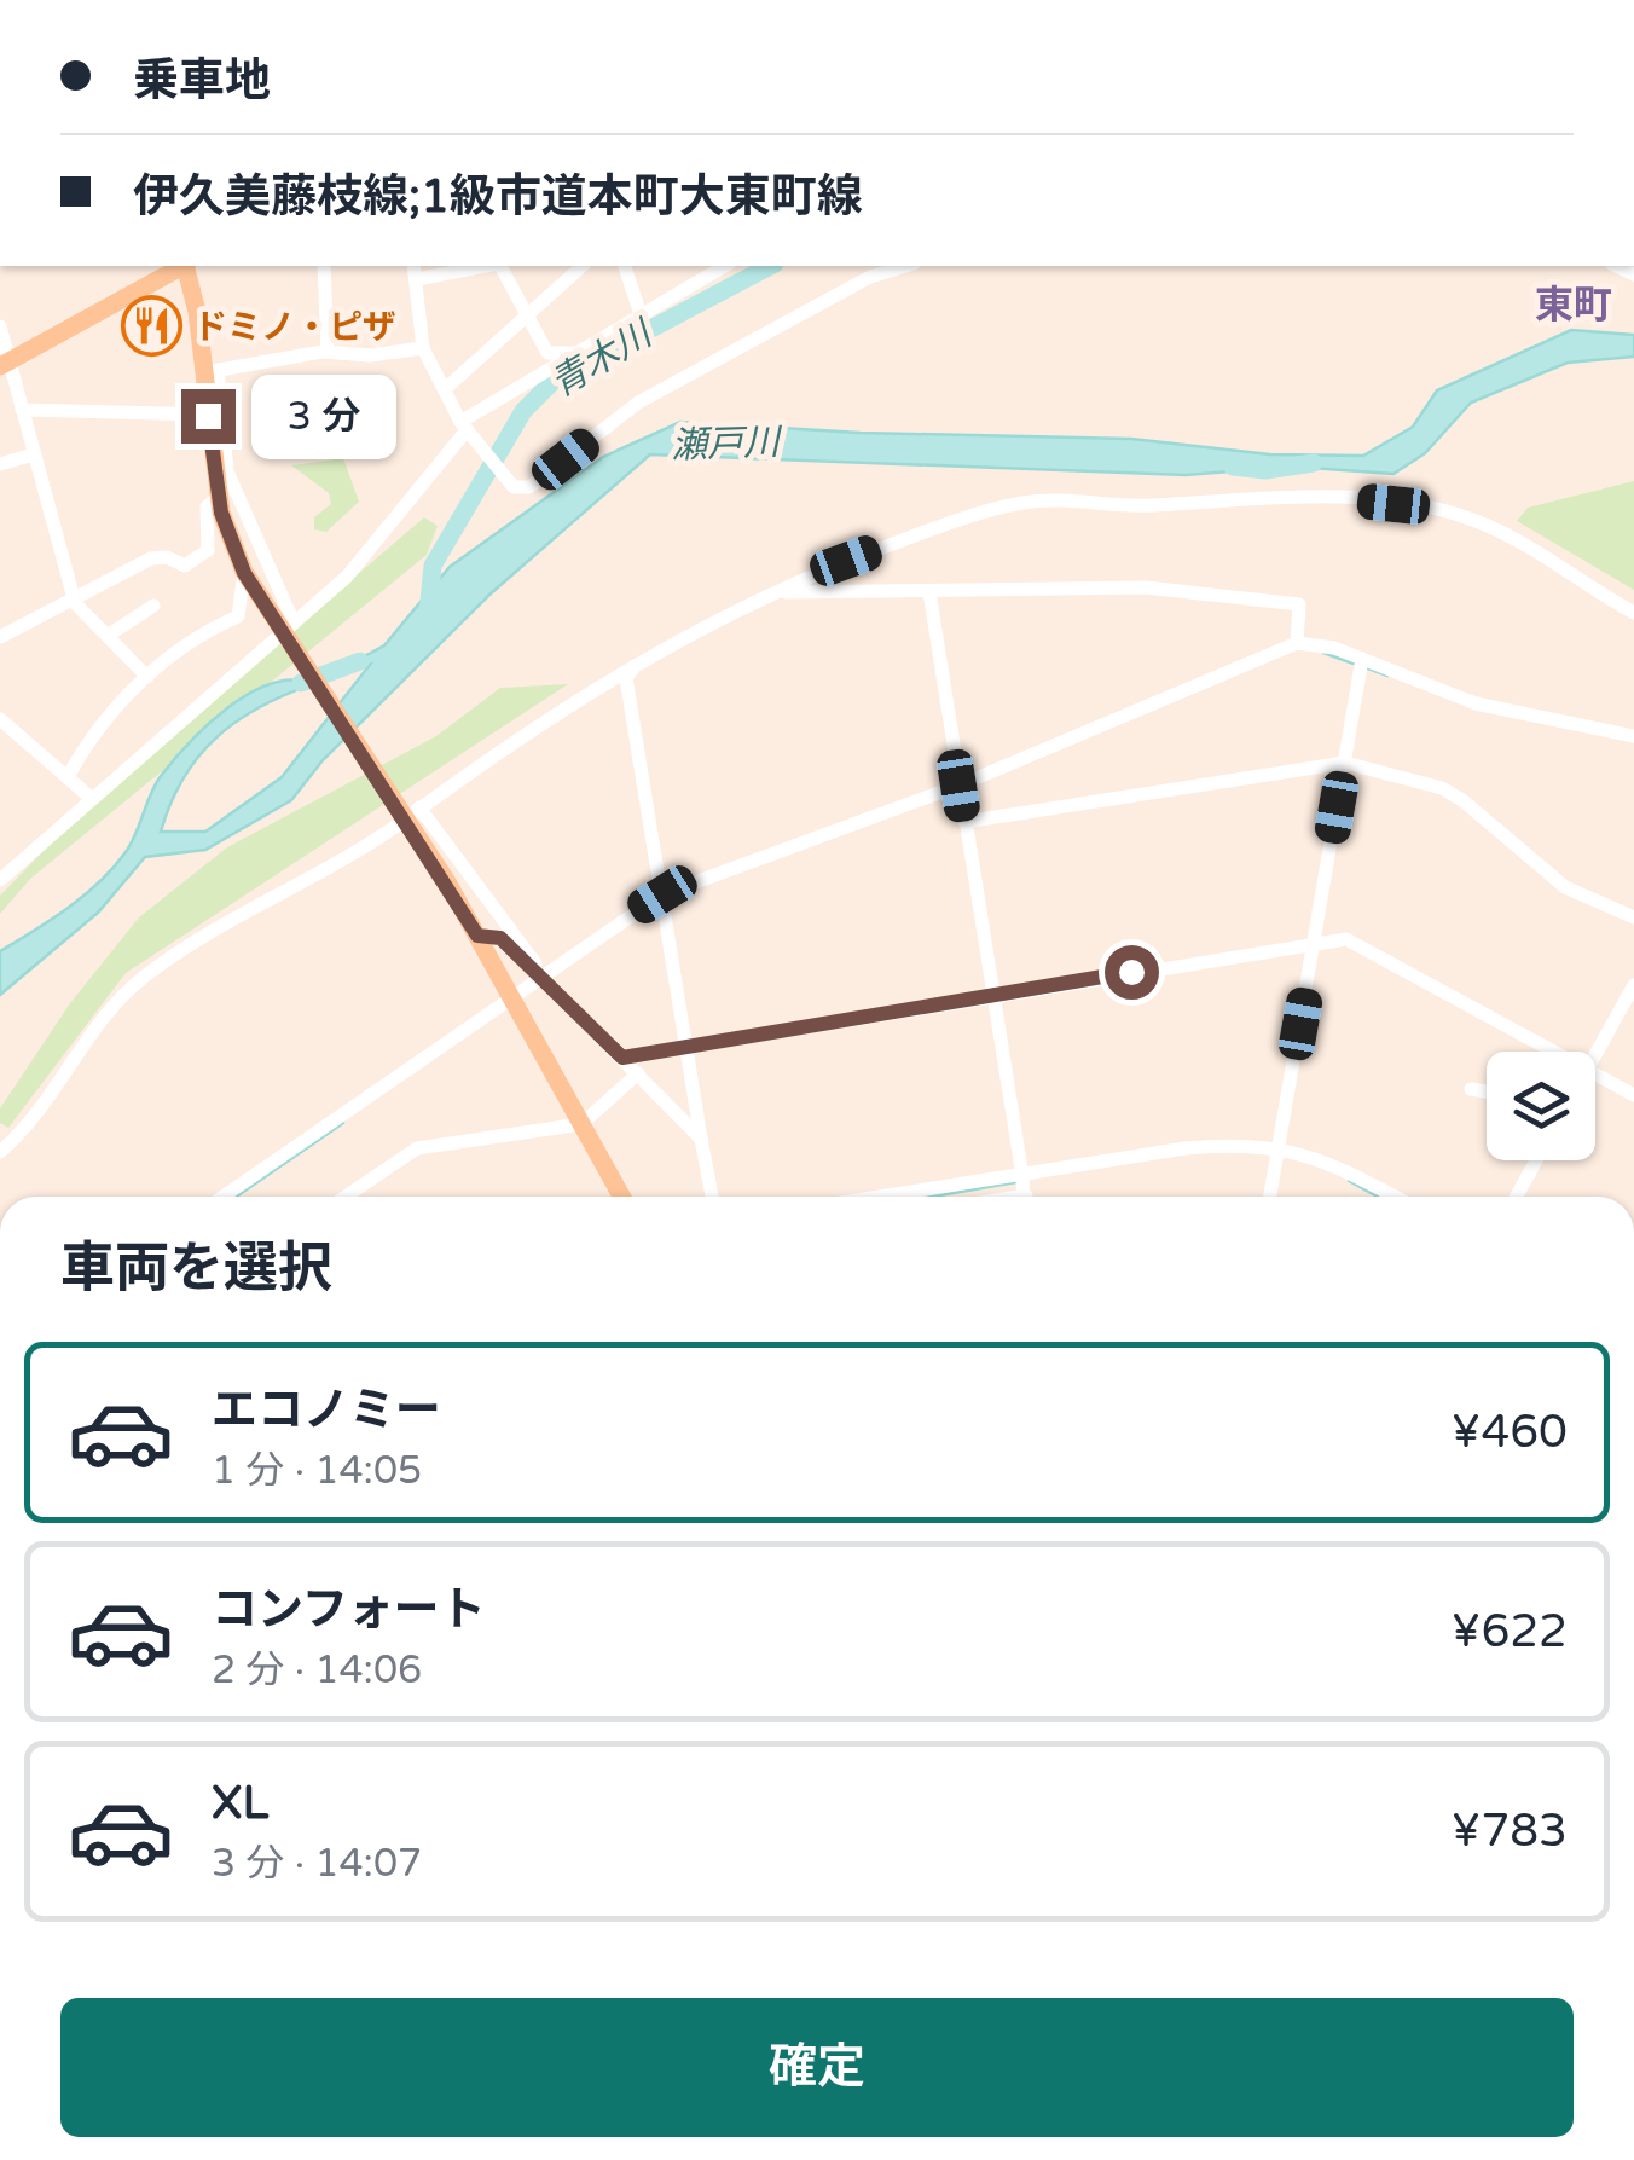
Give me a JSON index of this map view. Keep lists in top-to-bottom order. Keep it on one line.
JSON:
{"districts":["東町"],"water":["青木川","瀬戸川"],"places":{"restaurant":["ドミノ・ピザ"]},"page":{"banner":["乗車地","伊久美藤枝線;1級市道本町大東町線"],"bubble":"3 分","heading":"車両を選択","list":[{"name":"エコノミー","note":"1 分 · 14:05","value":"¥460"},{"name":"コンフォート","note":"2 分 · 14:06","value":"¥622"},{"name":"XL","note":"3 分 · 14:07","value":"¥783"}],"buttons":"確定"}}
